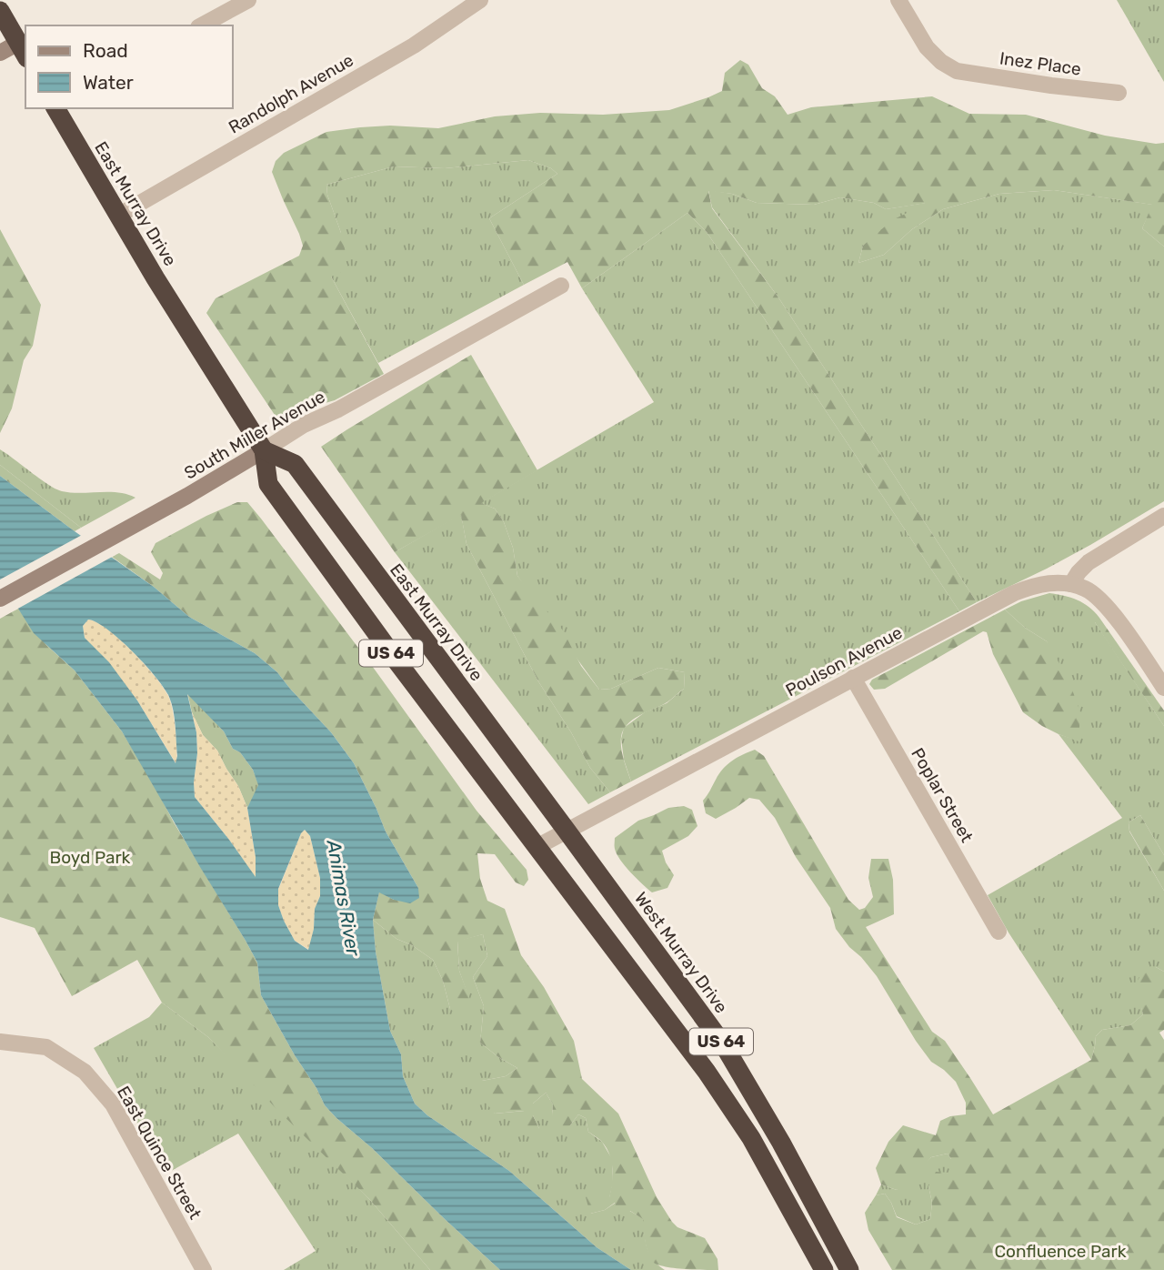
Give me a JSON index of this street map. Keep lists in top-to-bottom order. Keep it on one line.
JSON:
{"streets":{"highway":["East Murray Drive","US 64","West Murray Drive"],"main road":["South Miller Avenue"],"street":["Inez Place","Randolph Avenue","Poulson Avenue","Poplar Street","East Quince Street"]},"crossings":[["Randolph Avenue","East Murray Drive"],["East Murray Drive","South Miller Avenue"],["East Murray Drive","US 64"],["East Murray Drive","Poulson Avenue"],["East Murray Drive","West Murray Drive"],["US 64","Poulson Avenue"],["Poulson Avenue","Poplar Street"],["Poulson Avenue","West Murray Drive"]],"water":["Animas River"],"parks":["Boyd Park","Confluence Park"],"legend":["Road","Water"]}
